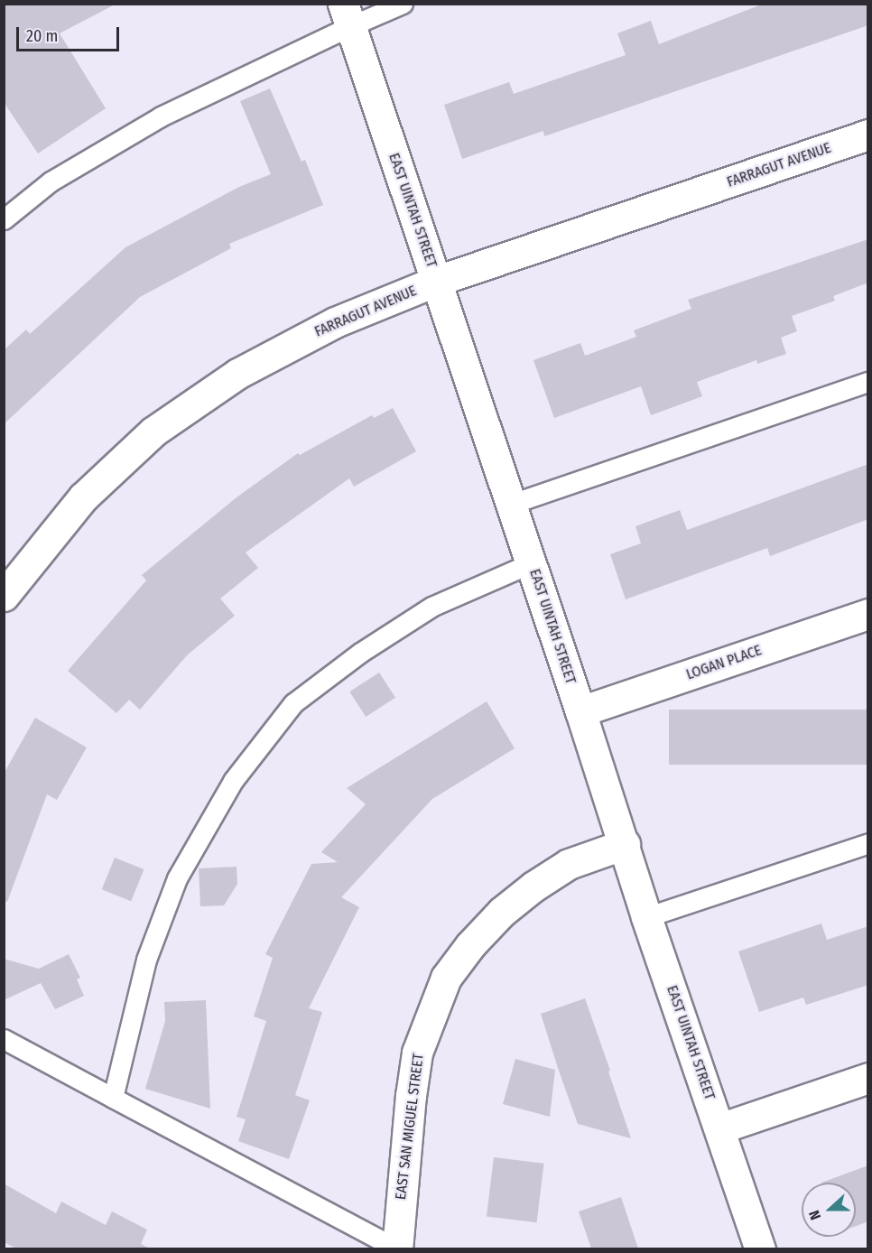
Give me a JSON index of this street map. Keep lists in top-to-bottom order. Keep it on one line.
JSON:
{"streets":{"street":["FARRAGUT AVENUE","EAST UINTAH STREET","LOGAN PLACE","EAST SAN MIGUEL STREET"]},"crossings":[["FARRAGUT AVENUE","EAST UINTAH STREET"],["EAST UINTAH STREET","LOGAN PLACE"],["EAST UINTAH STREET","EAST SAN MIGUEL STREET"]],"scale_bar":"20 m","north":"left"}
